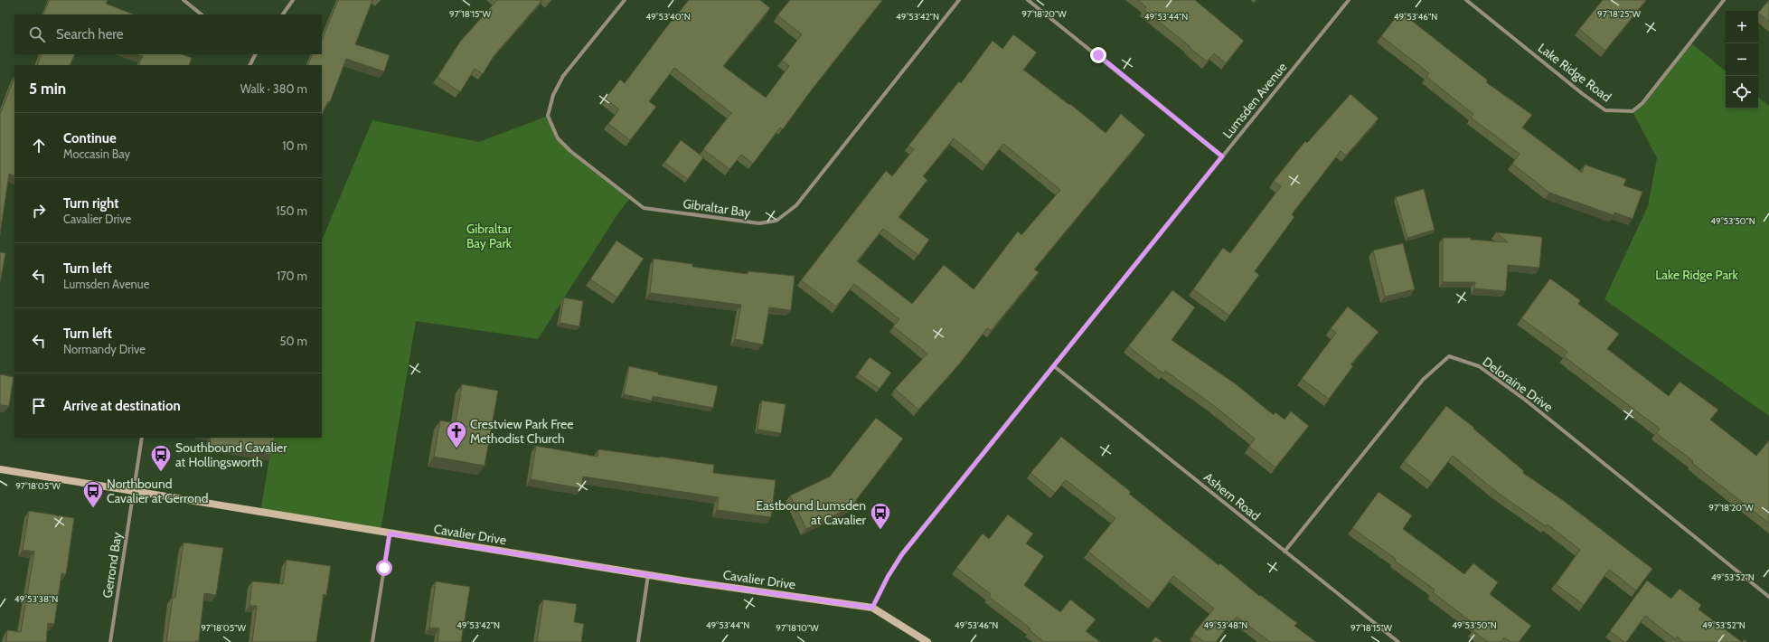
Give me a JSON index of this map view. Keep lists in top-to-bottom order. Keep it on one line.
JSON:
{"streets":{"street":["Lake Ridge Road","Lumsden Avenue","Gibraltar Bay","Deloraine Drive","Ashern Road","Cavalier Drive","Gerrond Bay"]},"crossings":[["Lumsden Avenue","Ashern Road"],["Lumsden Avenue","Cavalier Drive"],["Deloraine Drive","Ashern Road"],["Cavalier Drive","Gerrond Bay"]],"parks":["Gibraltar Bay Park","Lake Ridge Park"],"places":{"church":["Crestview Park Free Methodist Church"],"bus stop":["Southbound Cavalier at Hollingsworth","Northbound Cavalier at Gerrond","Eastbound Lumsden at Cavalier"]},"page":{"map_buttons":["+","−"],"search":"Search here","heading":["5 min","Walk · 380 m"],"list":[["Continue","Moccasin Bay","10 m"],["Turn right","Cavalier Drive","150 m"],["Turn left","Lumsden Avenue","170 m"],["Turn left","Normandy Drive","50 m"],"Arrive at destination"]},"coordinates":["97°18'25\"W","97°18'15\"W","97°18'20\"W","49°53'40\"N","49°53'42\"N","49°53'44\"N","49°53'46\"N","49°53'50\"N","97°18'05\"W","49°53'52\"N","49°53'38\"N","49°53'48\"N","97°18'10\"W"]}
